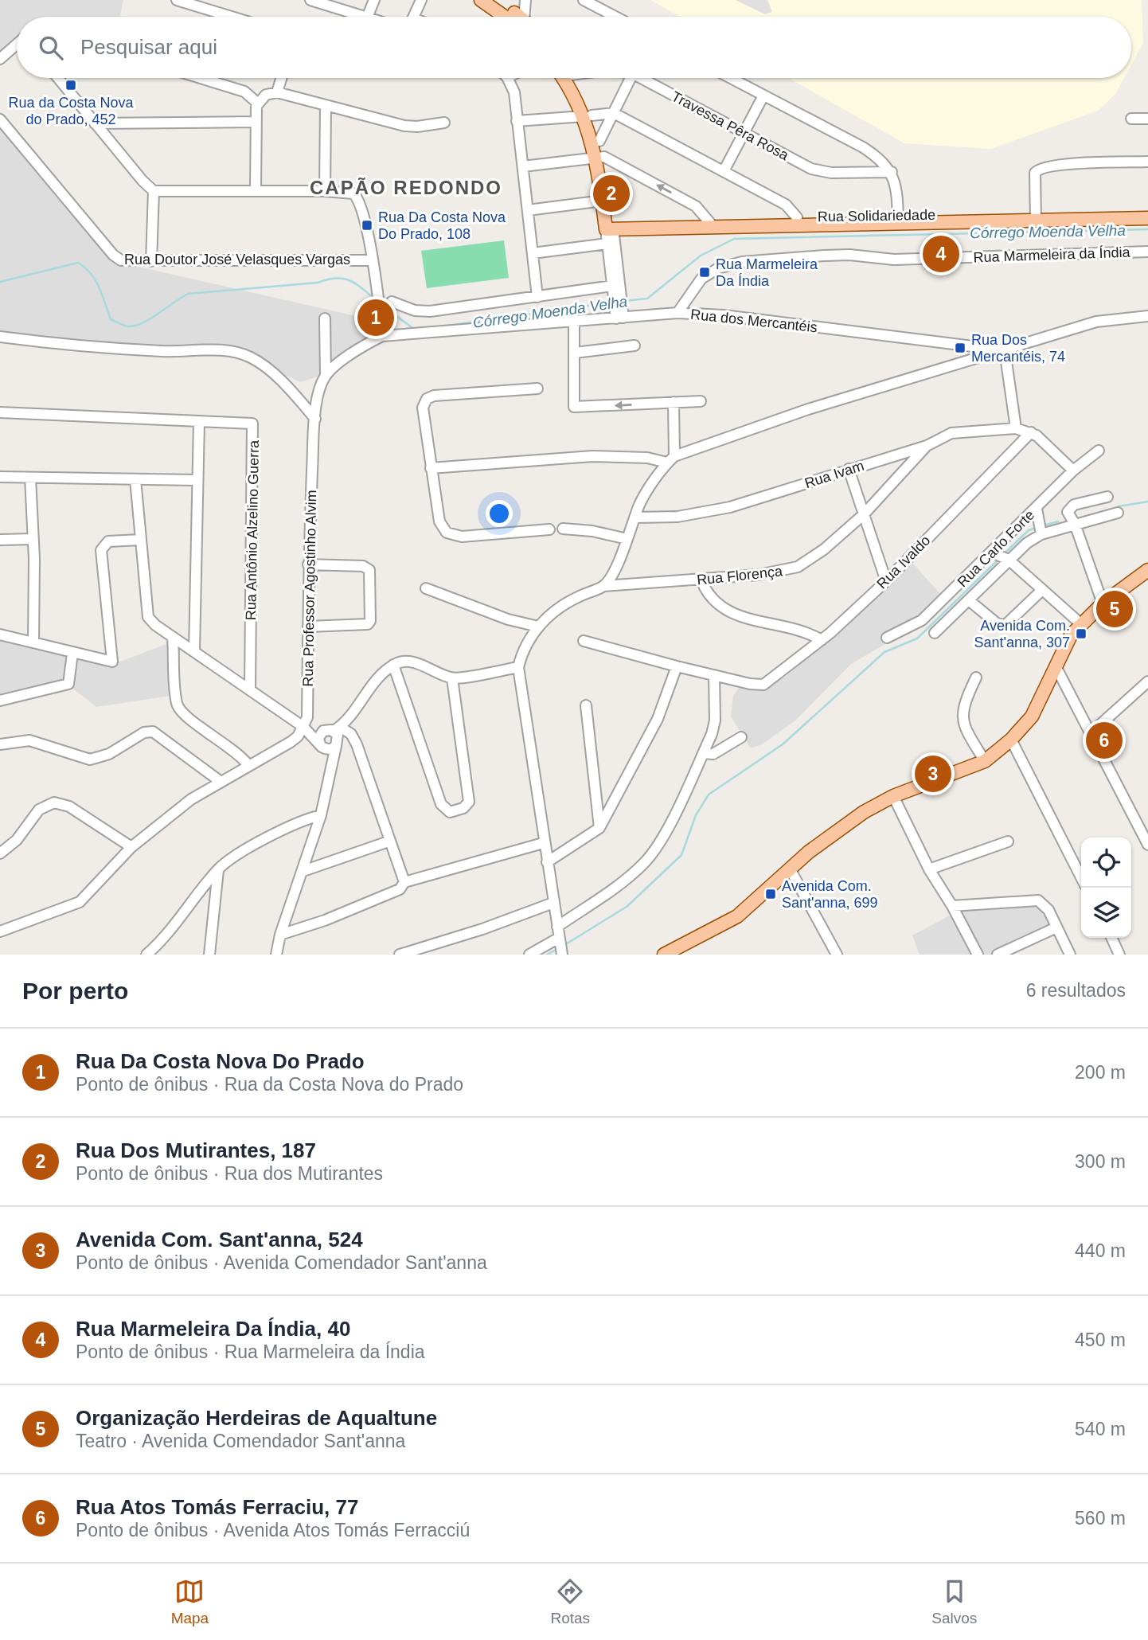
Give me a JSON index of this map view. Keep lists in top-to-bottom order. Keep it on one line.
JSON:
{"streets":{"main road":["Rua Solidariedade"],"street":["Travessa Pêra Rosa","Rua Marmeleira da Índia","Rua Doutor José Velasques Vargas","Rua dos Mercantéis","Rua Ivam","Rua Antônio Alzelino Guerra","Rua Carlo Forte","Rua Ivaldo","Rua Florença","Rua Professor Agostinho Alvim"]},"crossings":[["Rua Marmeleira da Índia","Rua dos Mercantéis"],["Rua Ivam","Rua Ivaldo"],["Rua Ivam","Rua Florença"]],"districts":["CAPÃO REDONDO"],"water":["Córrego Moenda Velha"],"places":{"transit":["Rua da Costa Nova do Prado, 452","Rua Da Costa Nova Do Prado, 108","Rua Marmeleira Da Índia","Rua Dos Mercantéis, 74","Avenida Com. Sant'anna, 307","Avenida Com. Sant'anna, 699"]},"page":{"search":"Pesquisar aqui","pins":["2","4","1","5","6","3"],"heading":["Por perto","6 resultados"],"list":[{"mark":"1","name":"Rua Da Costa Nova Do Prado","note":"Ponto de ônibus · Rua da Costa Nova do Prado","value":"200 m"},{"mark":"2","name":"Rua Dos Mutirantes, 187","note":"Ponto de ônibus · Rua dos Mutirantes","value":"300 m"},{"mark":"3","name":"Avenida Com. Sant'anna, 524","note":"Ponto de ônibus · Avenida Comendador Sant'anna","value":"440 m"},{"mark":"4","name":"Rua Marmeleira Da Índia, 40","note":"Ponto de ônibus · Rua Marmeleira da Índia","value":"450 m"},{"mark":"5","name":"Organização Herdeiras de Aqualtune","note":"Teatro · Avenida Comendador Sant'anna","value":"540 m"},{"mark":"6","name":"Rua Atos Tomás Ferraciu, 77","note":"Ponto de ônibus · Avenida Atos Tomás Ferracciú","value":"560 m"}],"nav":["Mapa","Rotas","Salvos"]}}
